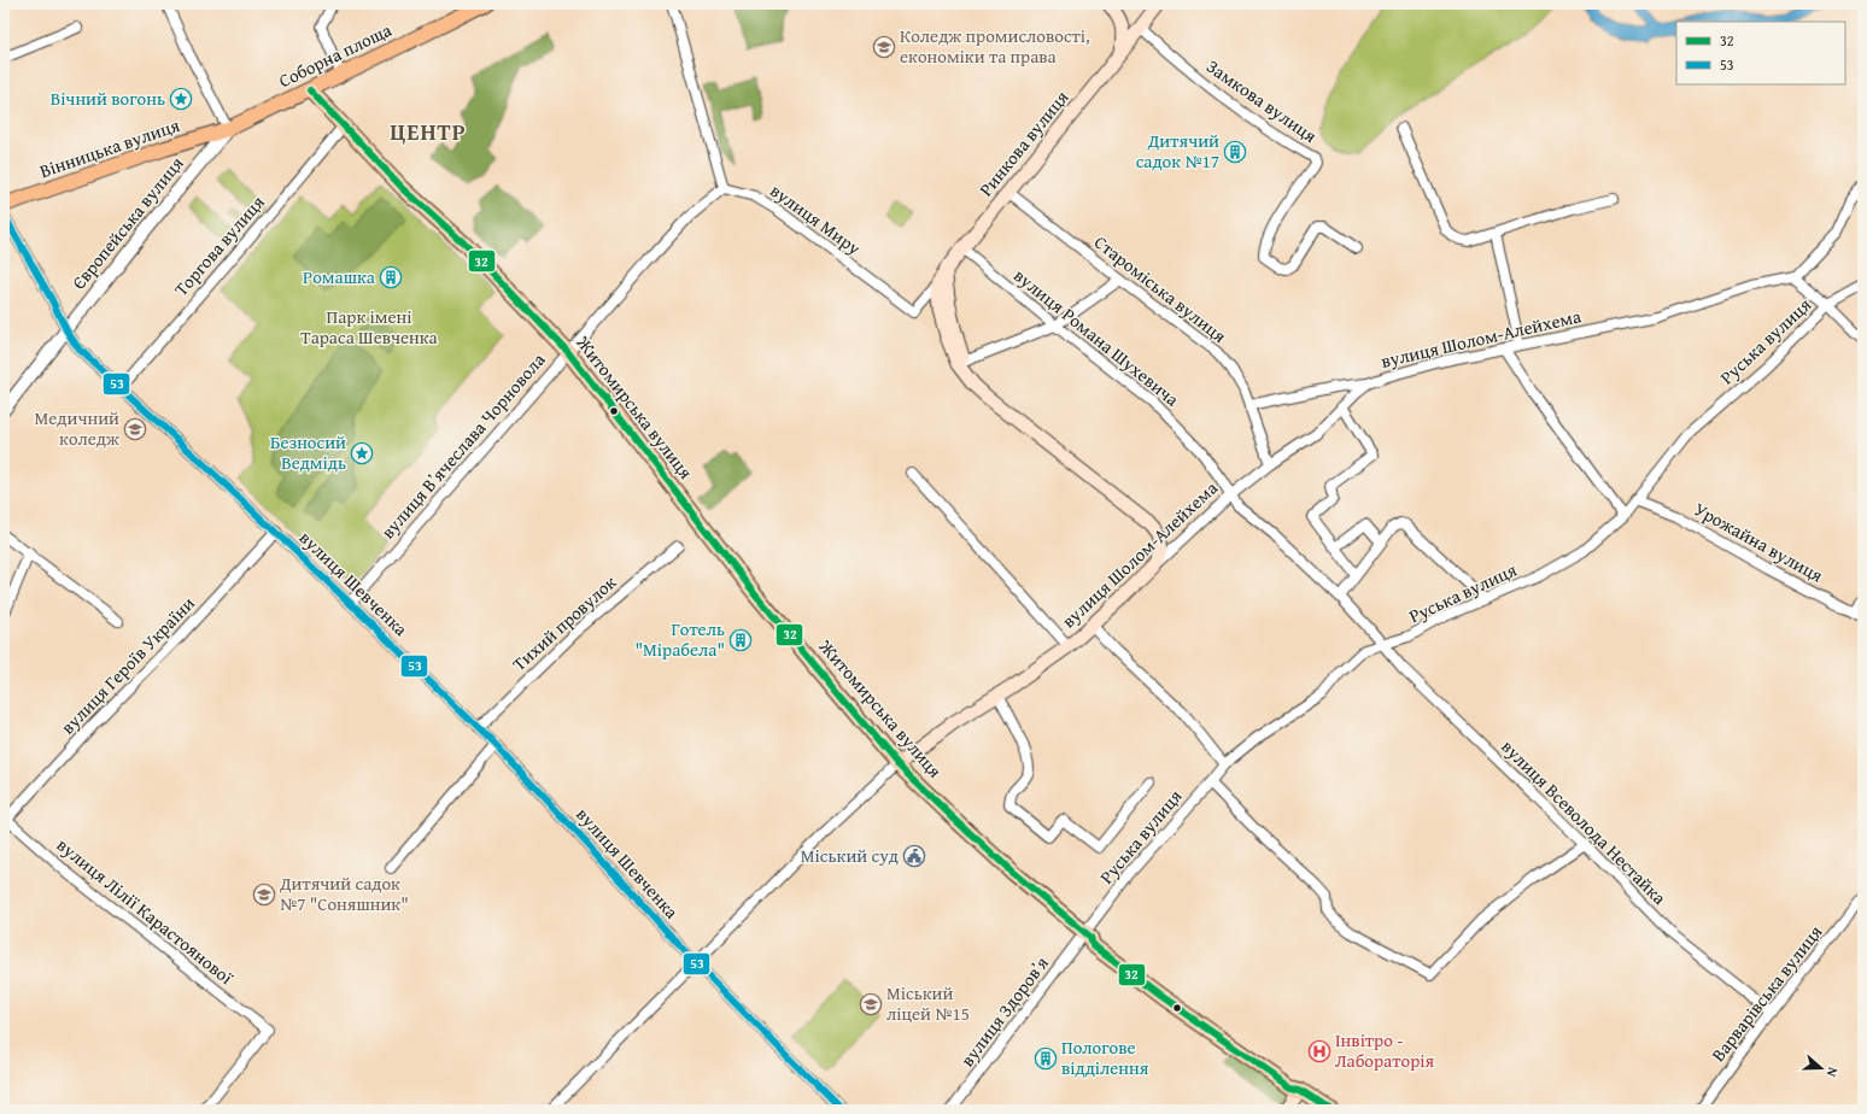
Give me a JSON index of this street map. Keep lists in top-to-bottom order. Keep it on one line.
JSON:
{"streets":{"main road":["Соборна площа","Ринкова вулиця","Вінницька вулиця","вулиця Шолом-Алейхема","Житомирська вулиця"],"street":["Замкова вулиця","вулиця Миру","Європейська вулиця","Торгова вулиця","Староміська вулиця","вулиця Романа Шухевича","Руська вулиця","вулиця Вʼячеслава Чорновола","Урожайна вулиця","вулиця Шевченка","Тихий провулок","вулиця Героїв України","вулиця Всеволода Нестайка","вулиця Лілії Карастоянової","Варварівська вулиця","вулиця Здоровʼя"]},"crossings":[["Соборна площа","Вінницька вулиця"],["Соборна площа","Європейська вулиця"],["Соборна площа","Житомирська вулиця"],["Замкова вулиця","Ринкова вулиця"],["Ринкова вулиця","вулиця Миру"],["Ринкова вулиця","Староміська вулиця"],["Ринкова вулиця","вулиця Романа Шухевича"],["Вінницька вулиця","Європейська вулиця"],["вулиця Миру","вулиця Вʼячеслава Чорновола"],["Європейська вулиця","вулиця Шевченка"],["Торгова вулиця","Житомирська вулиця"],["Торгова вулиця","вулиця Шевченка"],["Староміська вулиця","вулиця Шолом-Алейхема"],["вулиця Романа Шухевича","вулиця Шолом-Алейхема"],["вулиця Романа Шухевича","Руська вулиця"],["вулиця Романа Шухевича","вулиця Всеволода Нестайка"],["вулиця Шолом-Алейхема","Житомирська вулиця"],["Руська вулиця","Житомирська вулиця"],["Руська вулиця","Урожайна вулиця"],["Руська вулиця","вулиця Всеволода Нестайка"],["Руська вулиця","вулиця Здоровʼя"],["Житомирська вулиця","вулиця Вʼячеслава Чорновола"],["Житомирська вулиця","вулиця Здоровʼя"],["вулиця Вʼячеслава Чорновола","вулиця Шевченка"],["вулиця Шевченка","Тихий провулок"],["вулиця Шевченка","вулиця Героїв України"],["вулиця Героїв України","вулиця Лілії Карастоянової"],["вулиця Всеволода Нестайка","Варварівська вулиця"]],"districts":["ЦЕНТР"],"parks":["Парк імені Тараса Шевченка"],"places":{"school or university":["Коледж промисловості, економіки та права","Медичний коледж","Дитячий садок №7 \"Соняшник\"","Міський ліцей №15"],"place":["Вічний вогонь","Безносий Ведмідь"],"building":["Дитячий садок №17","Ромашка","Готель \"Мірабела\"","Пологове відділення"],"public building":["Міський суд"],"hospital":["Інвітро - Лабораторія"]},"lines":["transit line 32","transit line 53"],"legend":["32","53"],"north":"right"}
